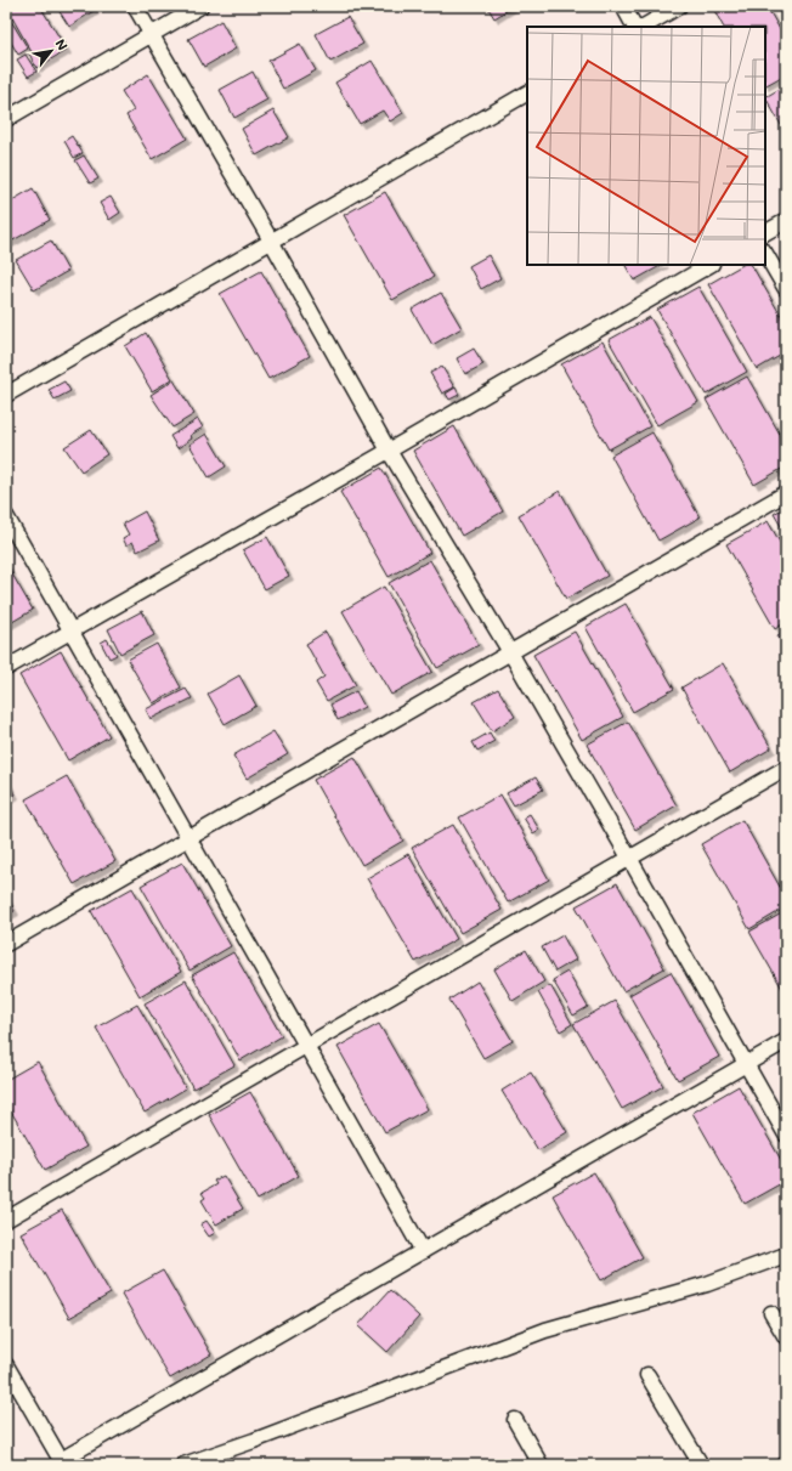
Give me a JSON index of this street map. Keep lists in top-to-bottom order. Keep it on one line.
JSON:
{"north":"top right"}
